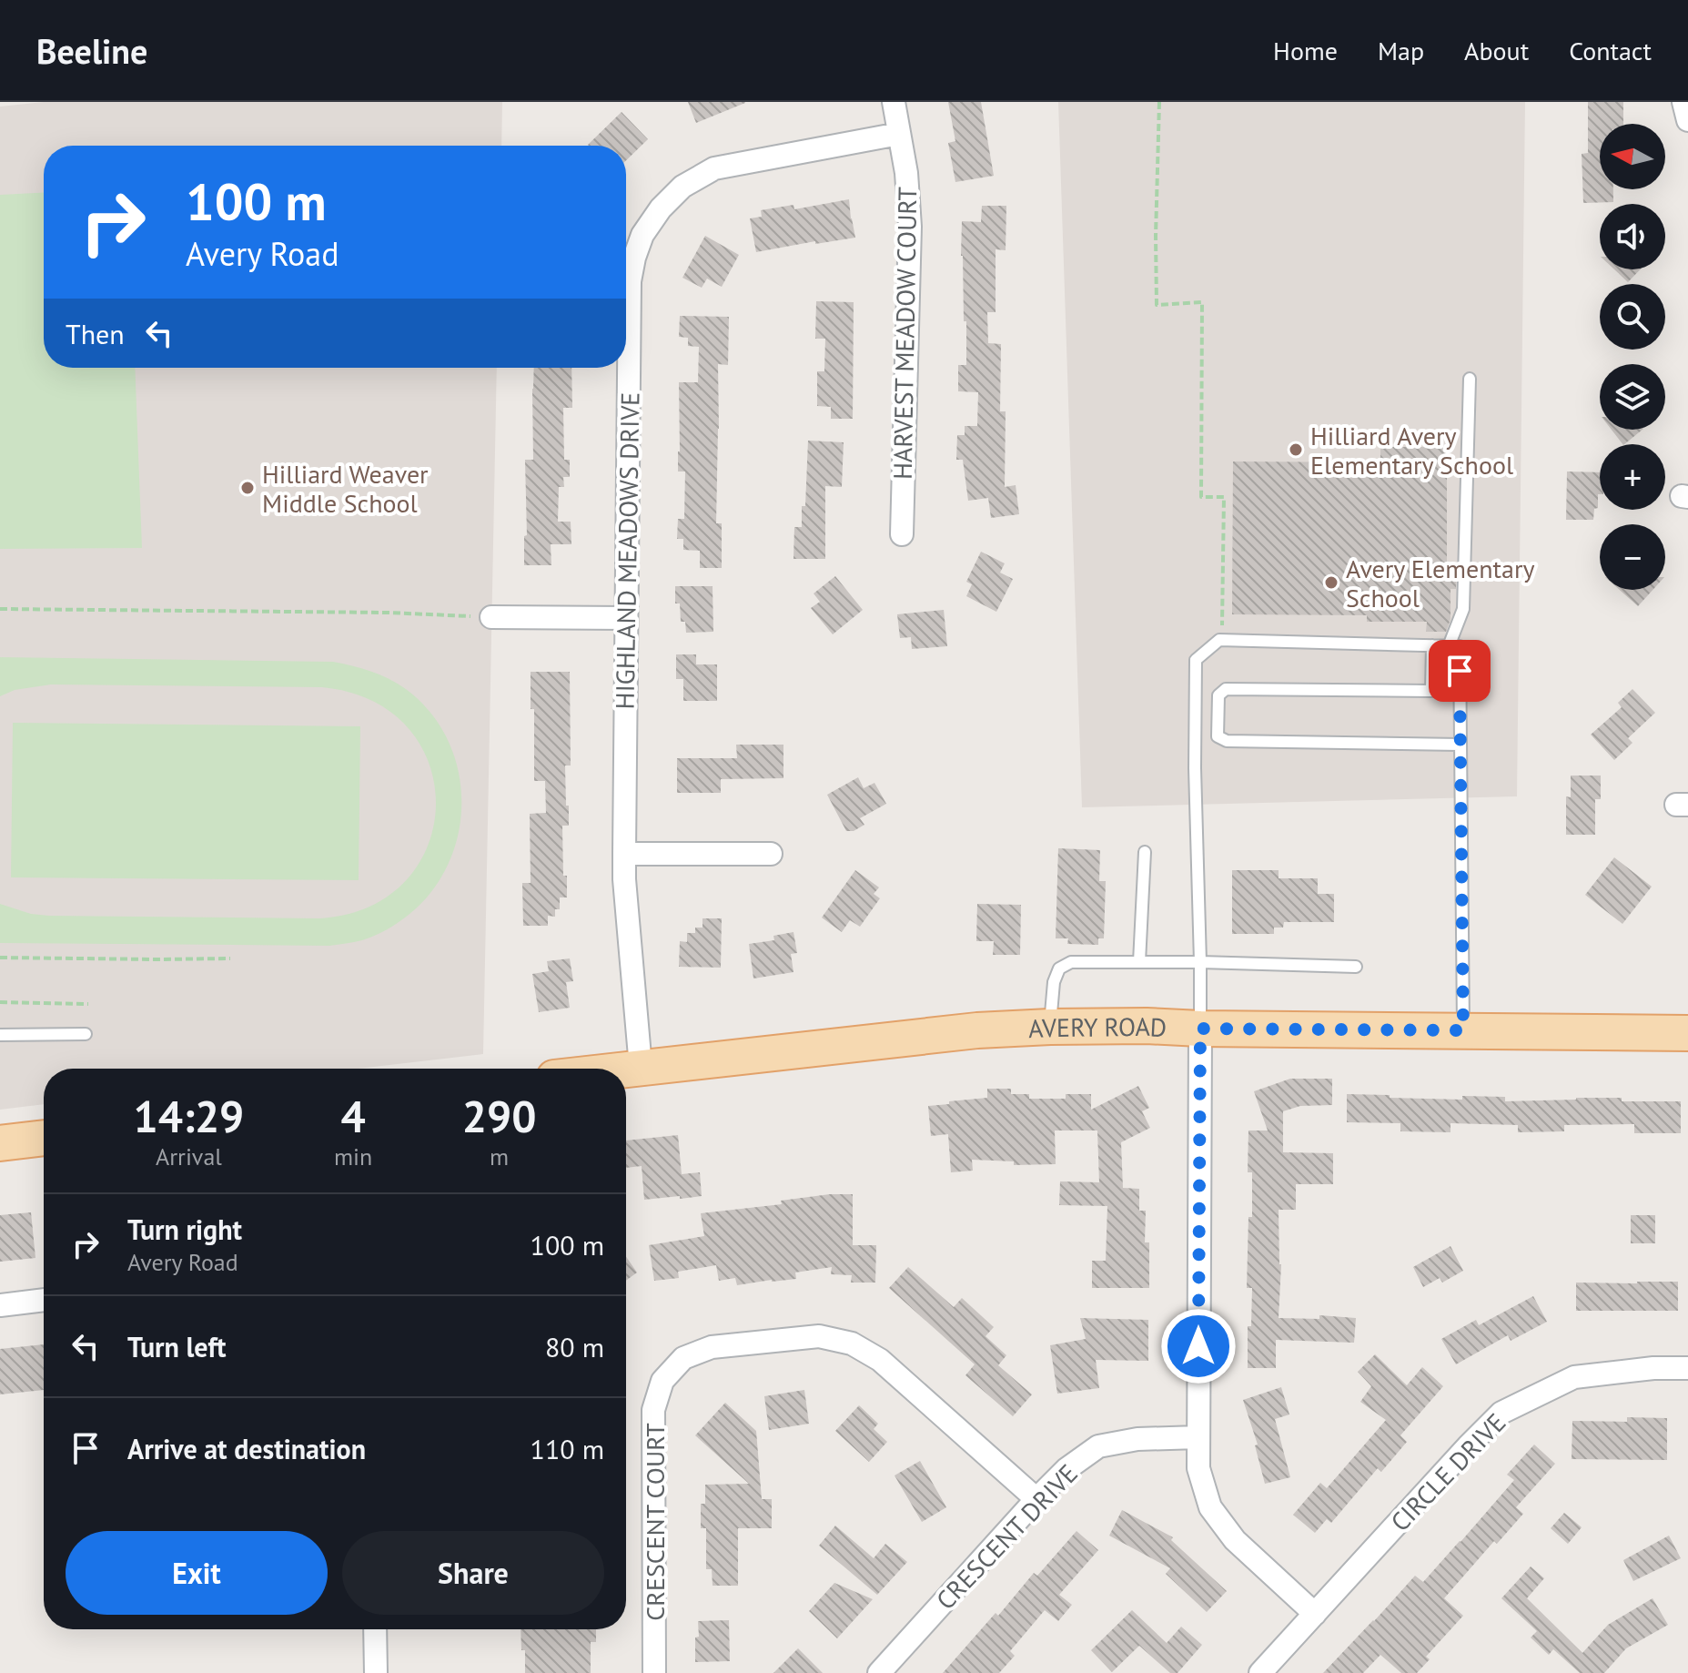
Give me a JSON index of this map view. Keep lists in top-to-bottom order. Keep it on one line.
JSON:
{"streets":{"main road":["AVERY ROAD"],"street":["HARVEST MEADOW COURT","HIGHLAND MEADOWS DRIVE","CIRCLE DRIVE","CRESCENT COURT","CRESCENT DRIVE"]},"crossings":[["HARVEST MEADOW COURT","HIGHLAND MEADOWS DRIVE"],["HIGHLAND MEADOWS DRIVE","AVERY ROAD"],["CRESCENT COURT","CRESCENT DRIVE"]],"places":["Hilliard Avery Elementary School","Hilliard Weaver Middle School","Avery Elementary School"],"north":"left","page":{"header":"Beeline","nav":["Home","Map","About","Contact"],"map_buttons":["+","−"],"turn":["100 m","Avery Road"],"then":"Then","eta":["14:29","Arrival","4","min","290","m"],"list":[{"name":"Turn right","note":"Avery Road","value":"100 m"},{"name":"Turn left","value":"80 m"},{"name":"Arrive at destination","value":"110 m"}],"buttons":["Exit","Share"]}}
